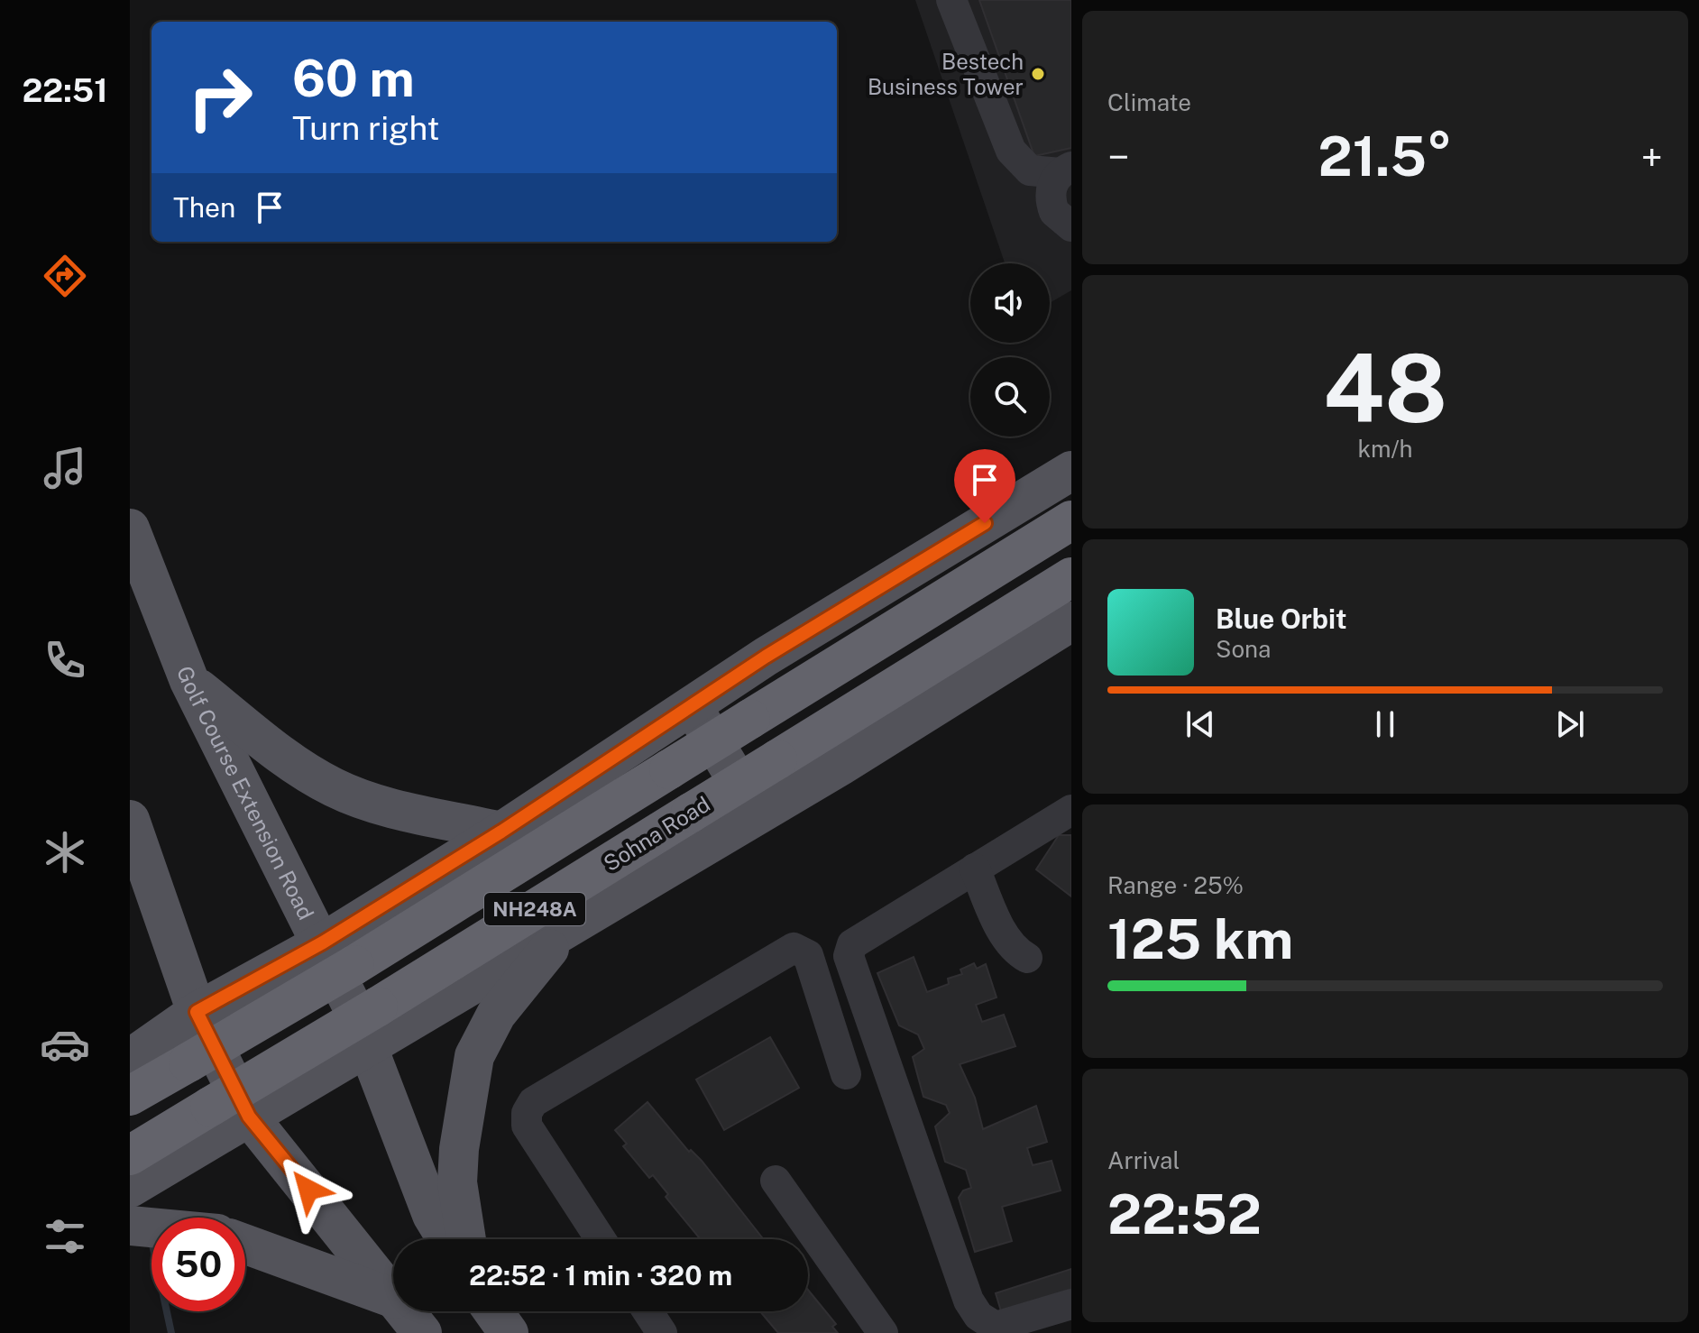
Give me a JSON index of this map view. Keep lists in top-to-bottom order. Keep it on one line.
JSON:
{"streets":{"highway":["Sohna Road","NH248A"],"main road":["Golf Course Extension Road"]},"places":["Bestech Business Tower"],"page":{"tabs":"22:51","tile":["Climate",["48","km/h"],["Range · 25%","125 km"],["Arrival","22:52"]],"turn":["60 m","Turn right"],"heat":["−","21.5°","+"],"then":"Then","song":["Blue Orbit","Sona"],"limit":"50","trip":"22:52 · 1 min · 320 m"}}
